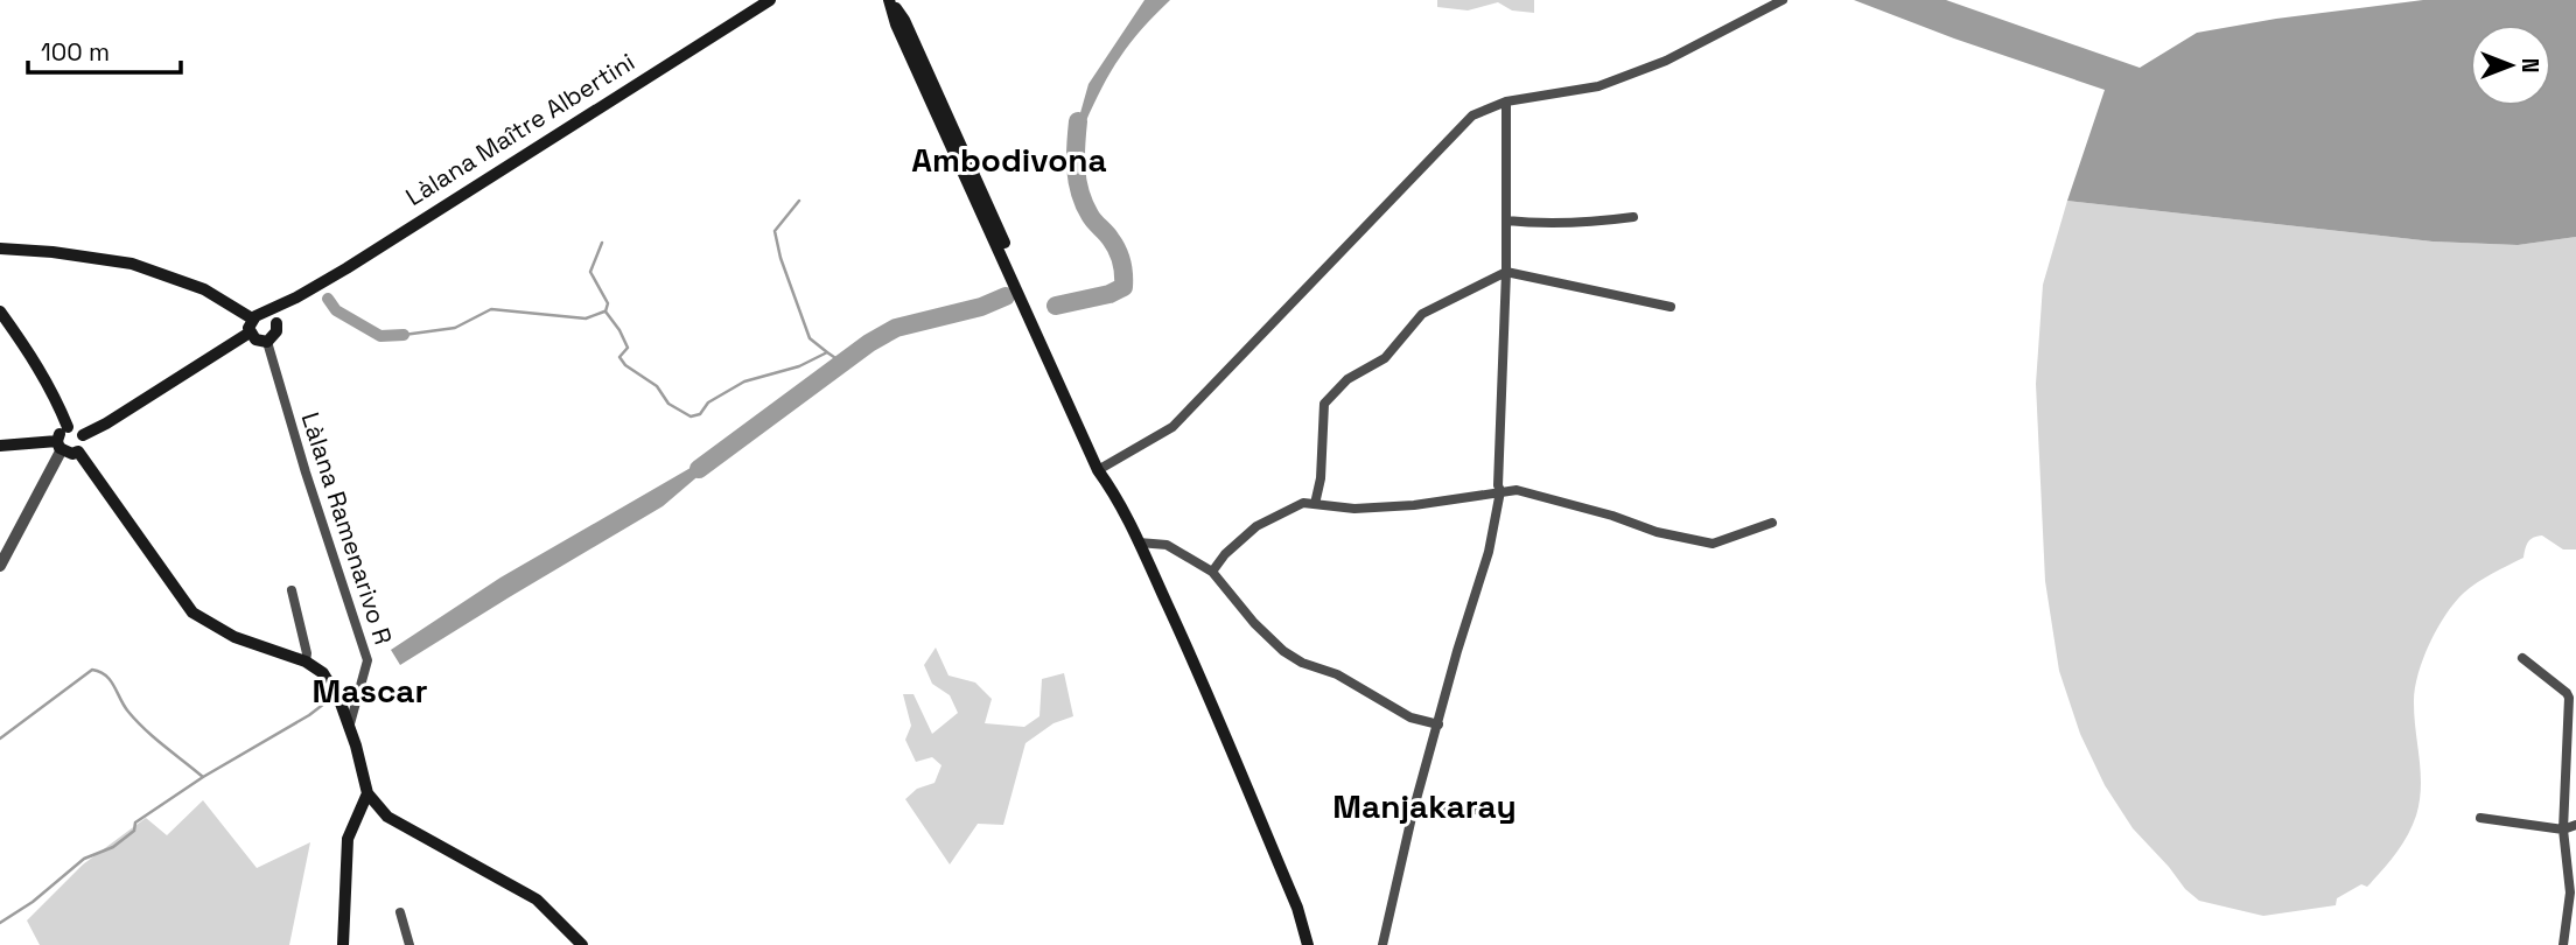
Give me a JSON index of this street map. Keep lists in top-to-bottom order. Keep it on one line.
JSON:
{"streets":{"main road":["Làlana Maître Albertini"],"street":["Làlana Ramenarivo R"]},"crossings":[["Làlana Maître Albertini","Làlana Ramenarivo R"]],"districts":["Ambodivona","Mascar","Manjakaray"],"scale_bar":"100 m","north":"right"}
